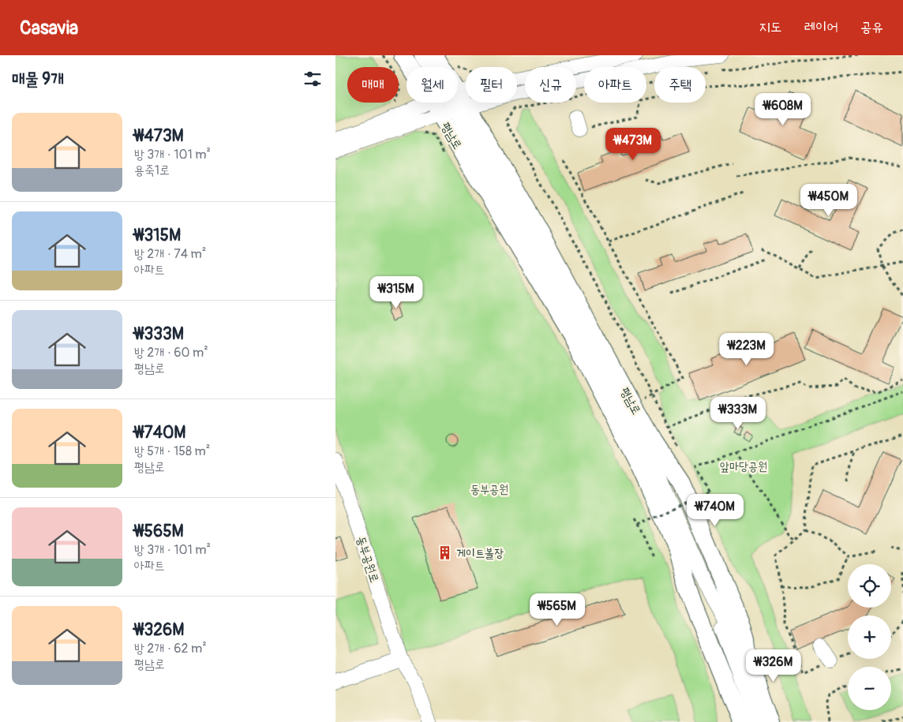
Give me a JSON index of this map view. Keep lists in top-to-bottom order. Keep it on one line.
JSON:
{"streets":{"main road":["평남로"],"street":["동부공원로"]},"parks":["앞마당공원","동부공원"],"places":{"building":["게이트볼장"]},"page":{"header":"Casavia","nav":["지도","레이어","공유"],"heading":"매물 9개","chip":["매매","월세","필터","신규","아파트","주택"],"price":["₩608M","₩473M","₩450M","₩315M","₩223M","₩333M","₩740M","₩565M","₩326M"],"list":[{"name":"₩473M","note":"방 3개 · 101 m² · 용죽1로"},{"name":"₩315M","note":"방 2개 · 74 m² · 아파트"},{"name":"₩333M","note":"방 2개 · 60 m² · 평남로"},{"name":"₩740M","note":"방 5개 · 158 m² · 평남로"},{"name":"₩565M","note":"방 3개 · 101 m² · 아파트"},{"name":"₩326M","note":"방 2개 · 62 m² · 평남로"}],"map_buttons":["+","−"]}}
